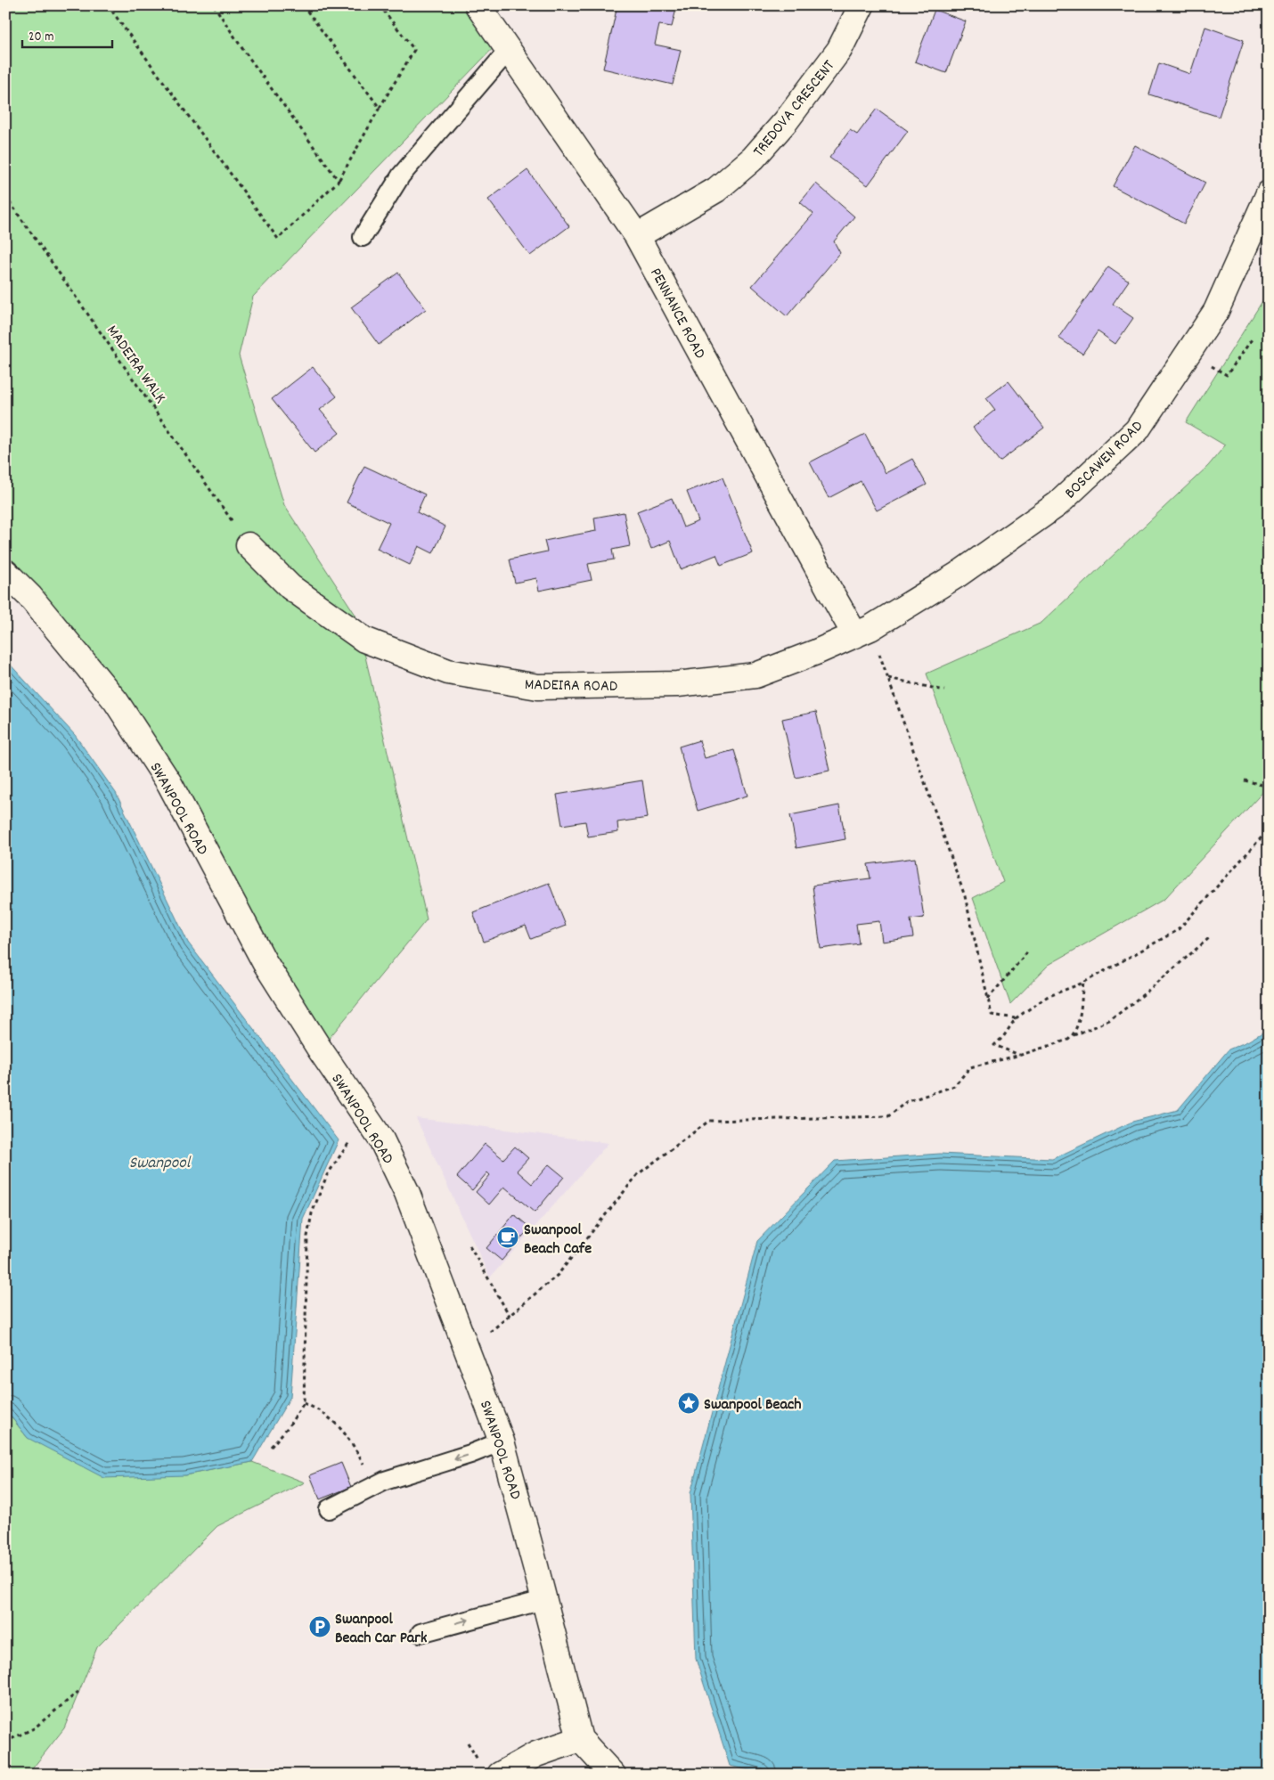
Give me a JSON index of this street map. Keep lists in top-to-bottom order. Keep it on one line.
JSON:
{"streets":{"street":["TREDOVA CRESCENT","PENNANCE ROAD","BOSCAWEN ROAD","MADEIRA ROAD","SWANPOOL ROAD"],"path":["MADEIRA WALK"]},"crossings":[["TREDOVA CRESCENT","PENNANCE ROAD"],["PENNANCE ROAD","BOSCAWEN ROAD"],["PENNANCE ROAD","MADEIRA ROAD"],["MADEIRA WALK","MADEIRA ROAD"],["BOSCAWEN ROAD","MADEIRA ROAD"]],"water":["Swanpool"],"places":{"cafe":["Swanpool Beach Cafe"],"place":["Swanpool Beach"],"parking":["Swanpool Beach Car Park"]},"scale_bar":"20 m"}
